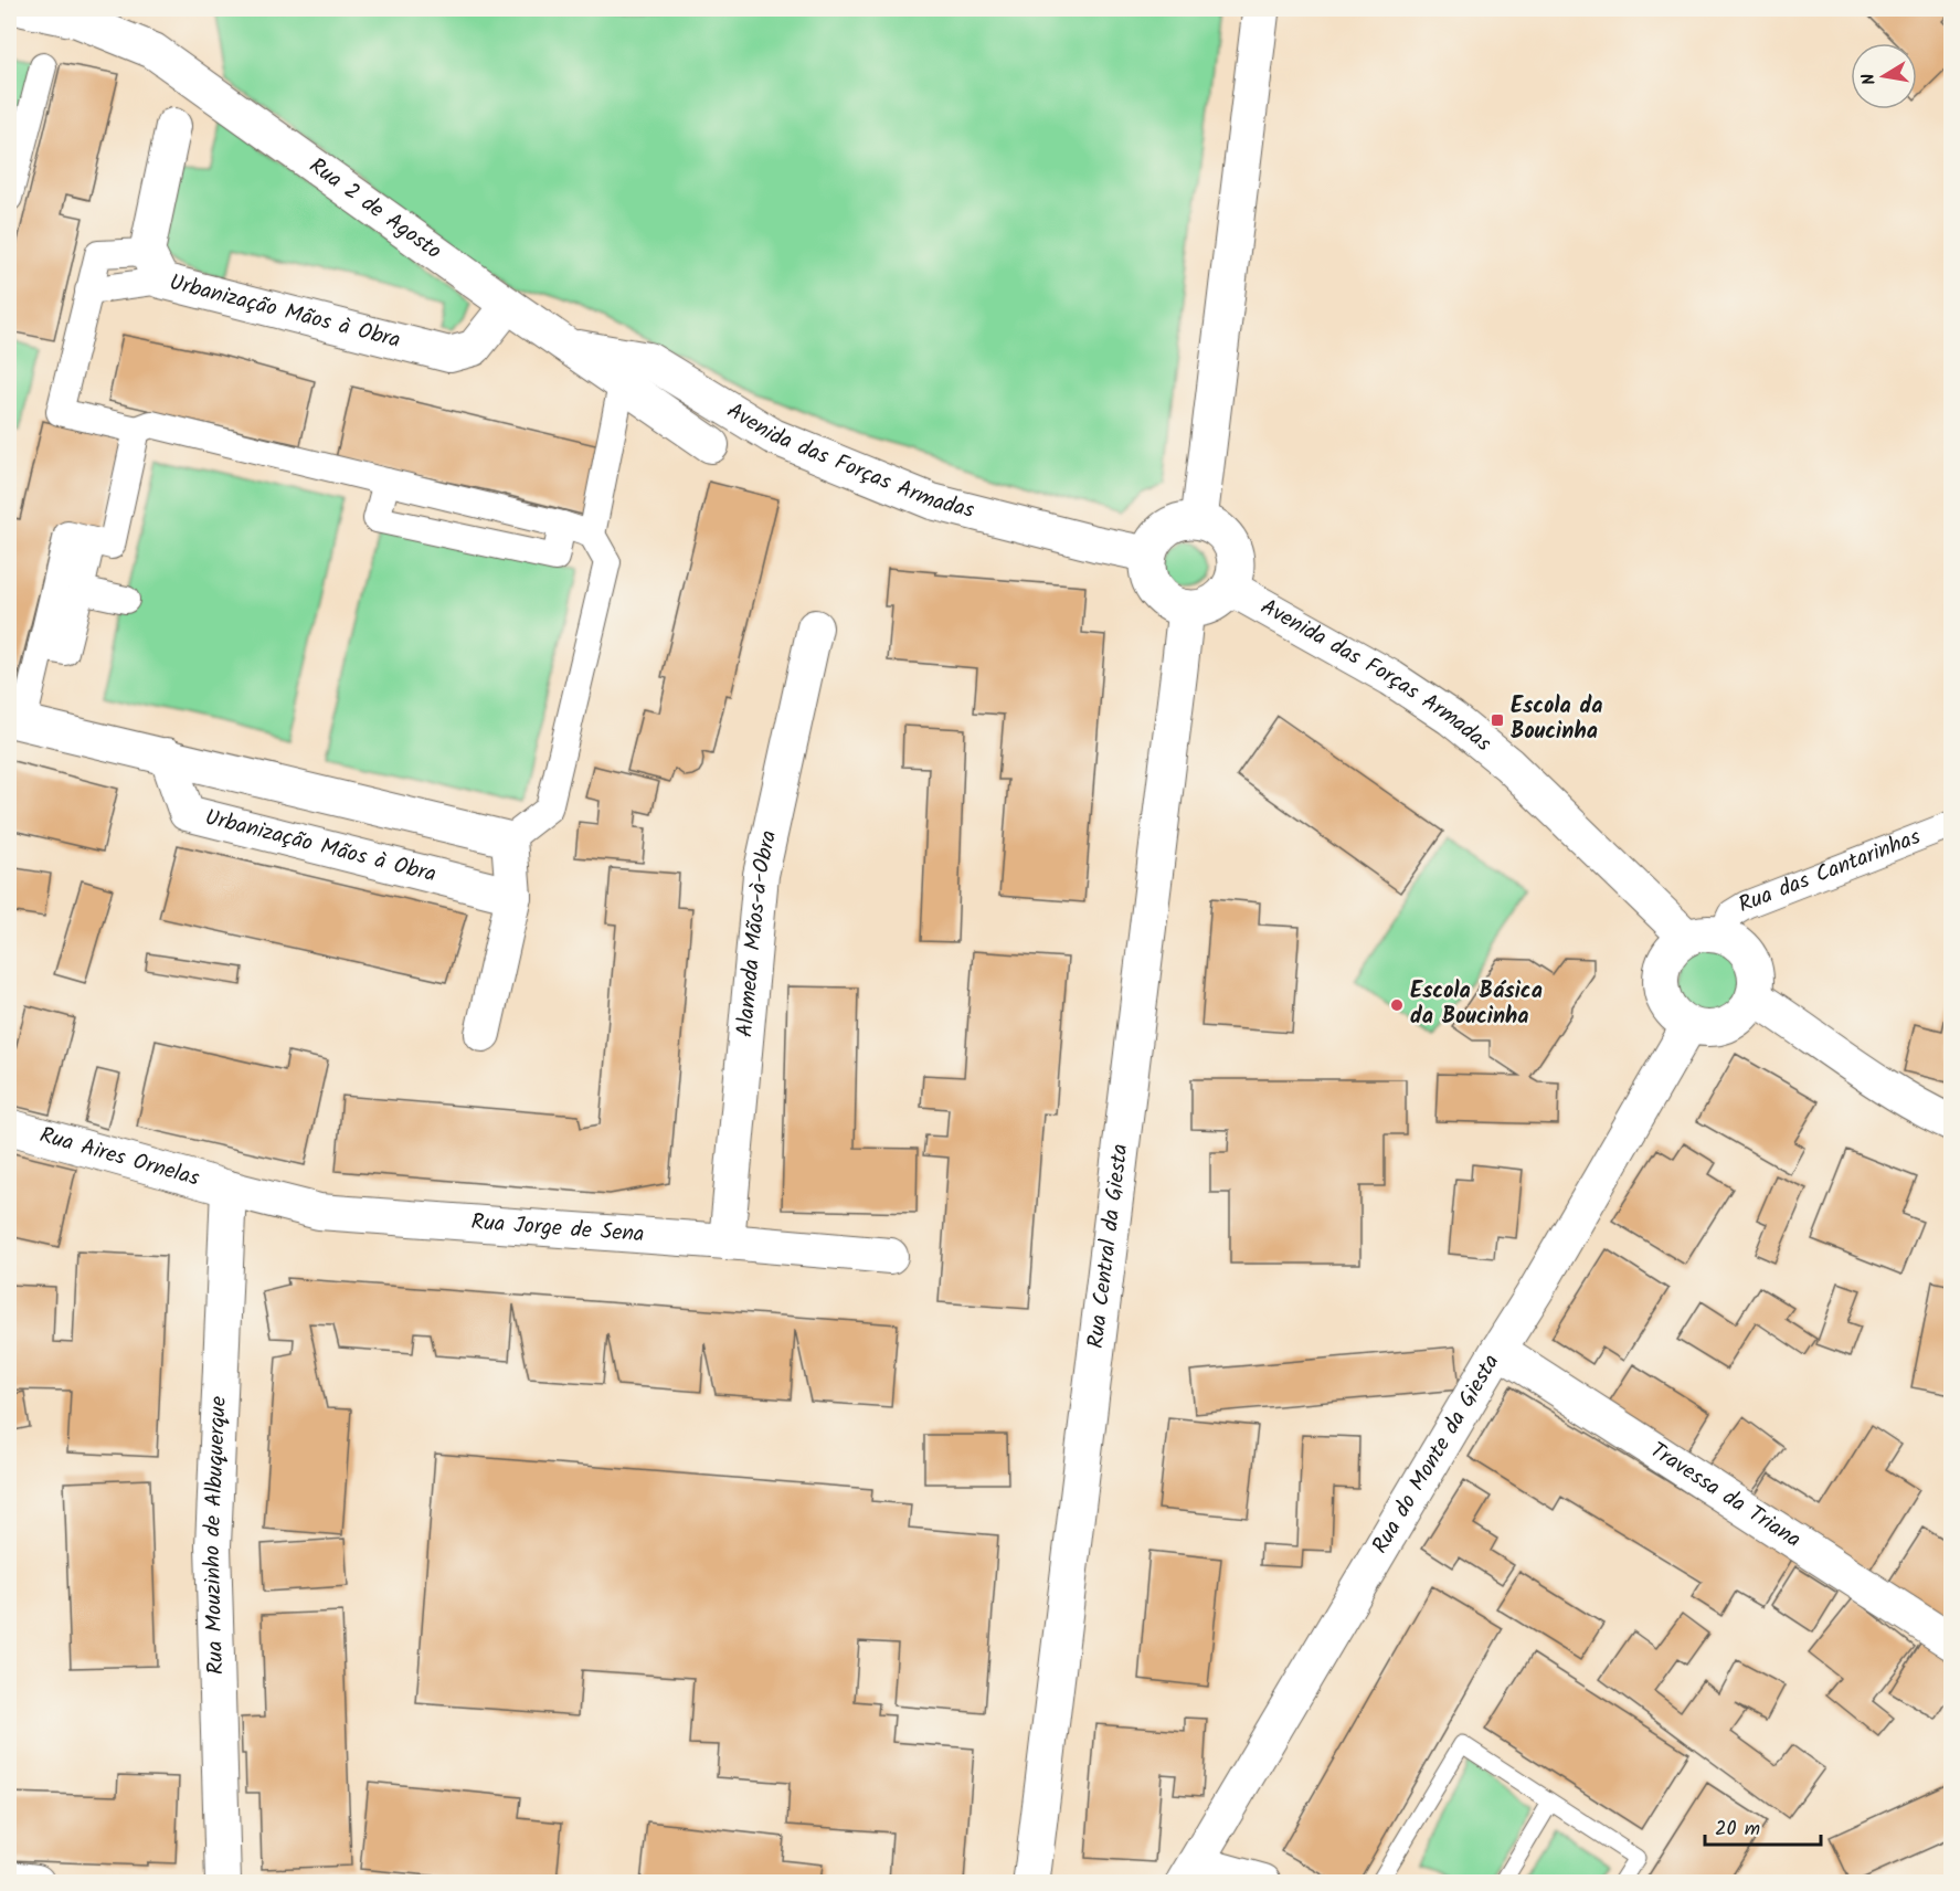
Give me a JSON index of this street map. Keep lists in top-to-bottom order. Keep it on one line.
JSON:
{"streets":{"street":["Rua 2 de Agosto","Urbanização Mãos à Obra","Avenida das Forças Armadas","Rua das Cantarinhas","Alameda Mãos-à-Obra","Rua Aires Ornelas","Rua Jorge de Sena","Rua Central da Giesta","Rua do Monte da Giesta","Travessa da Triana","Rua Mouzinho de Albuquerque"]},"crossings":[["Rua 2 de Agosto","Urbanização Mãos à Obra"],["Rua 2 de Agosto","Avenida das Forças Armadas"],["Avenida das Forças Armadas","Rua das Cantarinhas"],["Avenida das Forças Armadas","Rua Central da Giesta"],["Avenida das Forças Armadas","Rua do Monte da Giesta"],["Rua das Cantarinhas","Rua do Monte da Giesta"],["Alameda Mãos-à-Obra","Rua Jorge de Sena"],["Rua Aires Ornelas","Rua Jorge de Sena"],["Rua Aires Ornelas","Rua Mouzinho de Albuquerque"],["Rua Jorge de Sena","Rua Mouzinho de Albuquerque"],["Rua do Monte da Giesta","Travessa da Triana"]],"places":{"transit":["Escola da Boucinha"],"other":["Escola Básica da Boucinha"]},"scale_bar":"20 m","north":"left"}
